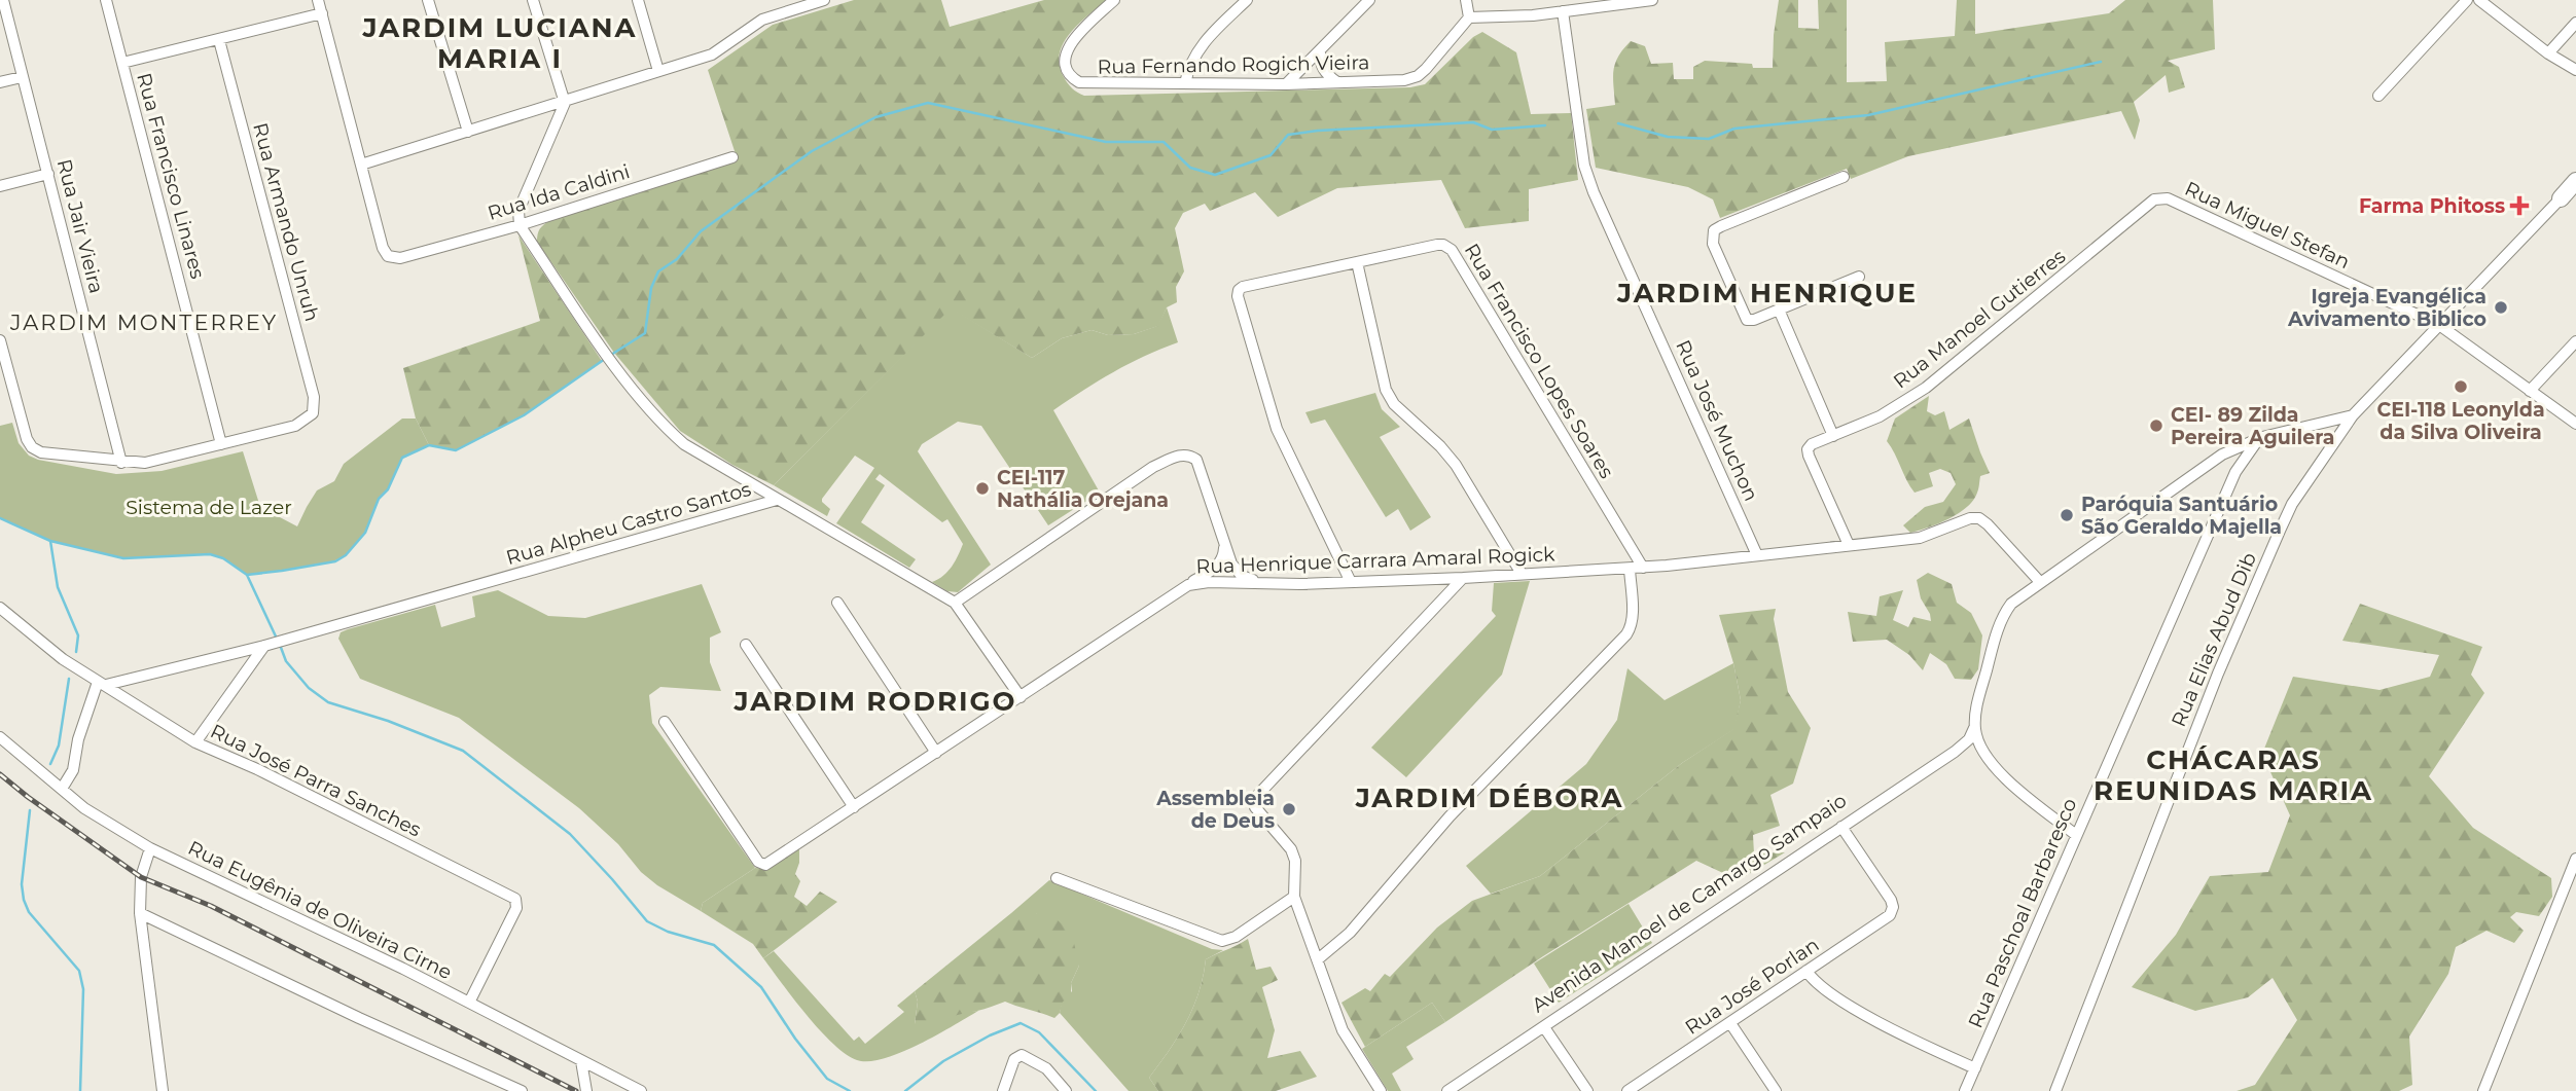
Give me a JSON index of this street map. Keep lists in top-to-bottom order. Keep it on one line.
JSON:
{"streets":{"street":["Rua Fernando Rogich Vieira","Rua Francisco Linares","Rua Ida Caldini","Rua Armando Unruh","Rua Miguel Stefan","Rua Jair Vieira","Rua Manoel Gutierres","Rua Francisco Lopes Soares","Rua José Muchon","Rua Alpheu Castro Santos","Rua Henrique Carrara Amaral Rogick","Rua Elias Abud Dib","Rua José Parra Sanches","Avenida Manoel de Camargo Sampaio","Rua Eugênia de Oliveira Cirne","Rua Paschoal Barbaresco","Rua José Porlan"]},"crossings":[["Rua Francisco Linares","Rua Armando Unruh"],["Rua Miguel Stefan","Rua Manoel Gutierres"],["Rua Manoel Gutierres","Rua Henrique Carrara Amaral Rogick"],["Rua Francisco Lopes Soares","Rua Henrique Carrara Amaral Rogick"],["Rua José Muchon","Rua Henrique Carrara Amaral Rogick"],["Rua Alpheu Castro Santos","Rua José Parra Sanches"],["Rua Henrique Carrara Amaral Rogick","Avenida Manoel de Camargo Sampaio"],["Rua Elias Abud Dib","Avenida Manoel de Camargo Sampaio"],["Rua José Parra Sanches","Rua Eugênia de Oliveira Cirne"],["Avenida Manoel de Camargo Sampaio","Rua Paschoal Barbaresco"],["Avenida Manoel de Camargo Sampaio","Rua José Porlan"]],"districts":["JARDIM LUCIANA MARIA I","JARDIM HENRIQUE","JARDIM MONTERREY","JARDIM RODRIGO","CHÁCARAS REUNIDAS MARIA","JARDIM DÉBORA"],"parks":["Sistema de Lazer"],"places":{"health":["Farma Phitoss"],"other":["Igreja Evangélica Avivamento Biblico","CEI-118 Leonylda da Silva Oliveira","CEI- 89 Zilda Pereira Aguilera","CEI-117 Nathália Orejana","Paróquia Santuário São Geraldo Majella","Assembleia de Deus"]}}
